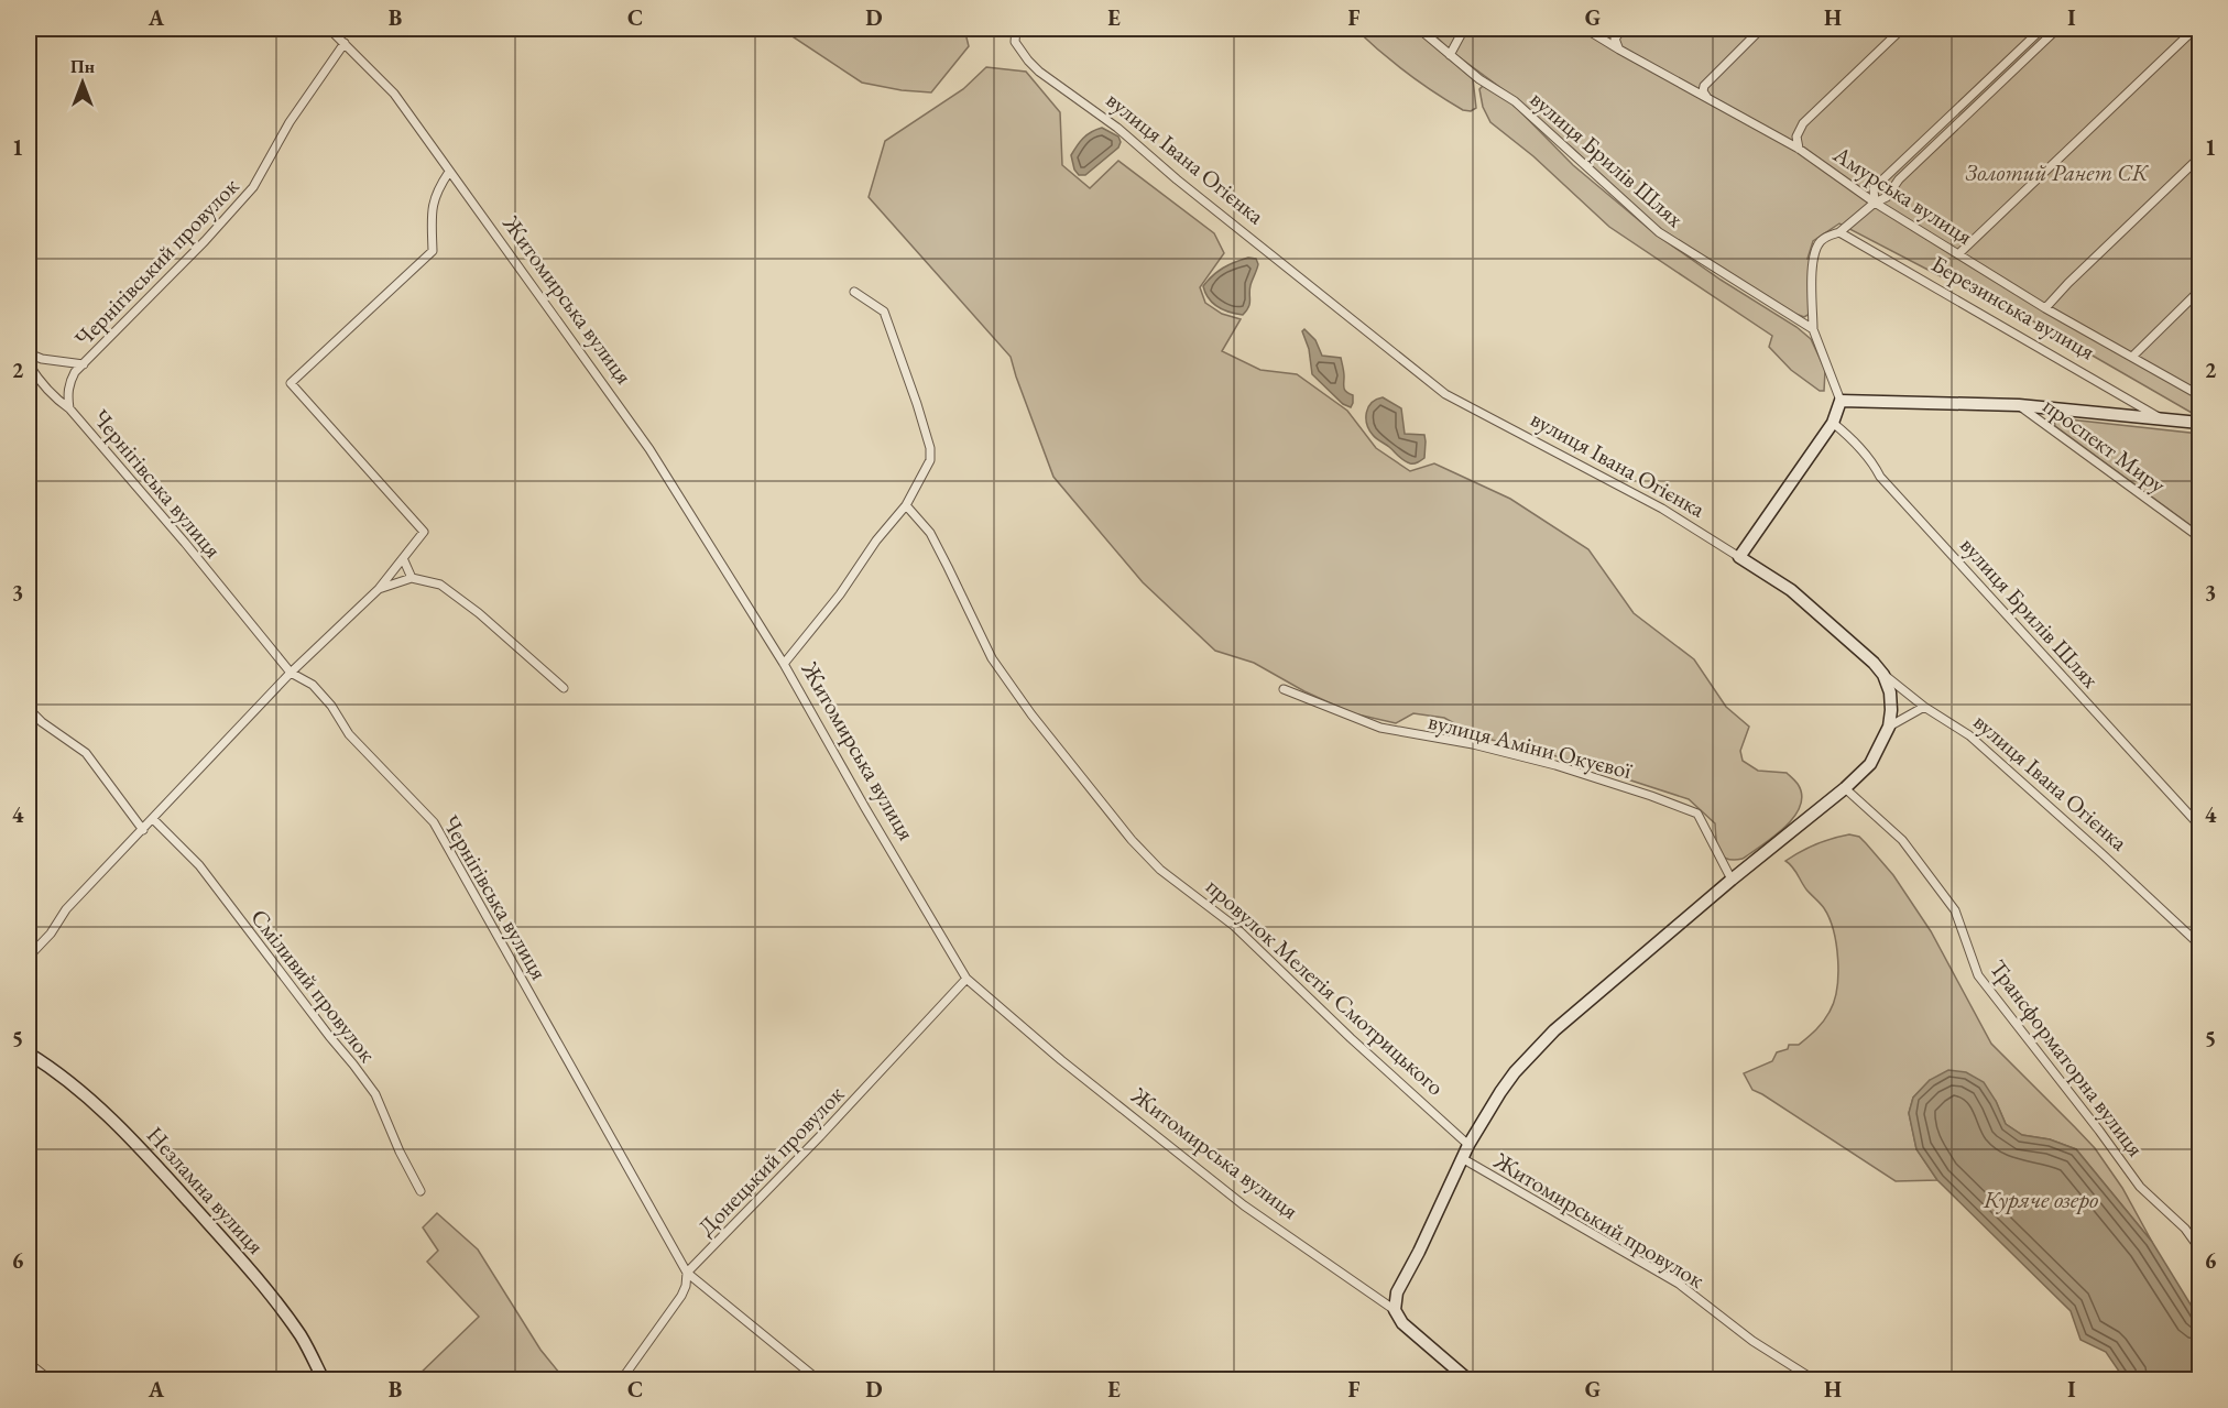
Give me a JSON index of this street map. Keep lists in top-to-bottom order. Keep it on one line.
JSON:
{"streets":{"street":["вулиця Івана Огієнка","вулиця Брилів Шлях","Амурська вулиця","Чернігівський провулок","Житомирська вулиця","Березинська вулиця","проспект Миру","Чернігівська вулиця","вулиця Аміни Окуєвої","Сміливий провулок","провулок Мелетія Смотрицького","Трансформаторна вулиця","Донецький провулок","Незламна вулиця","Житомирський провулок"]},"crossings":[["Чернігівський провулок","Житомирська вулиця"],["Чернігівський провулок","Чернігівська вулиця"],["Житомирська вулиця","Донецький провулок"],["Березинська вулиця","проспект Миру"],["Чернігівська вулиця","Донецький провулок"]],"water":["Куряче озеро"],"parks":["Золотий Ранет СК"],"north":"top","grid":{"columns":["A","B","C","D","E","F","G","H","I"],"rows":["1","2","3","4","5","6"]}}
